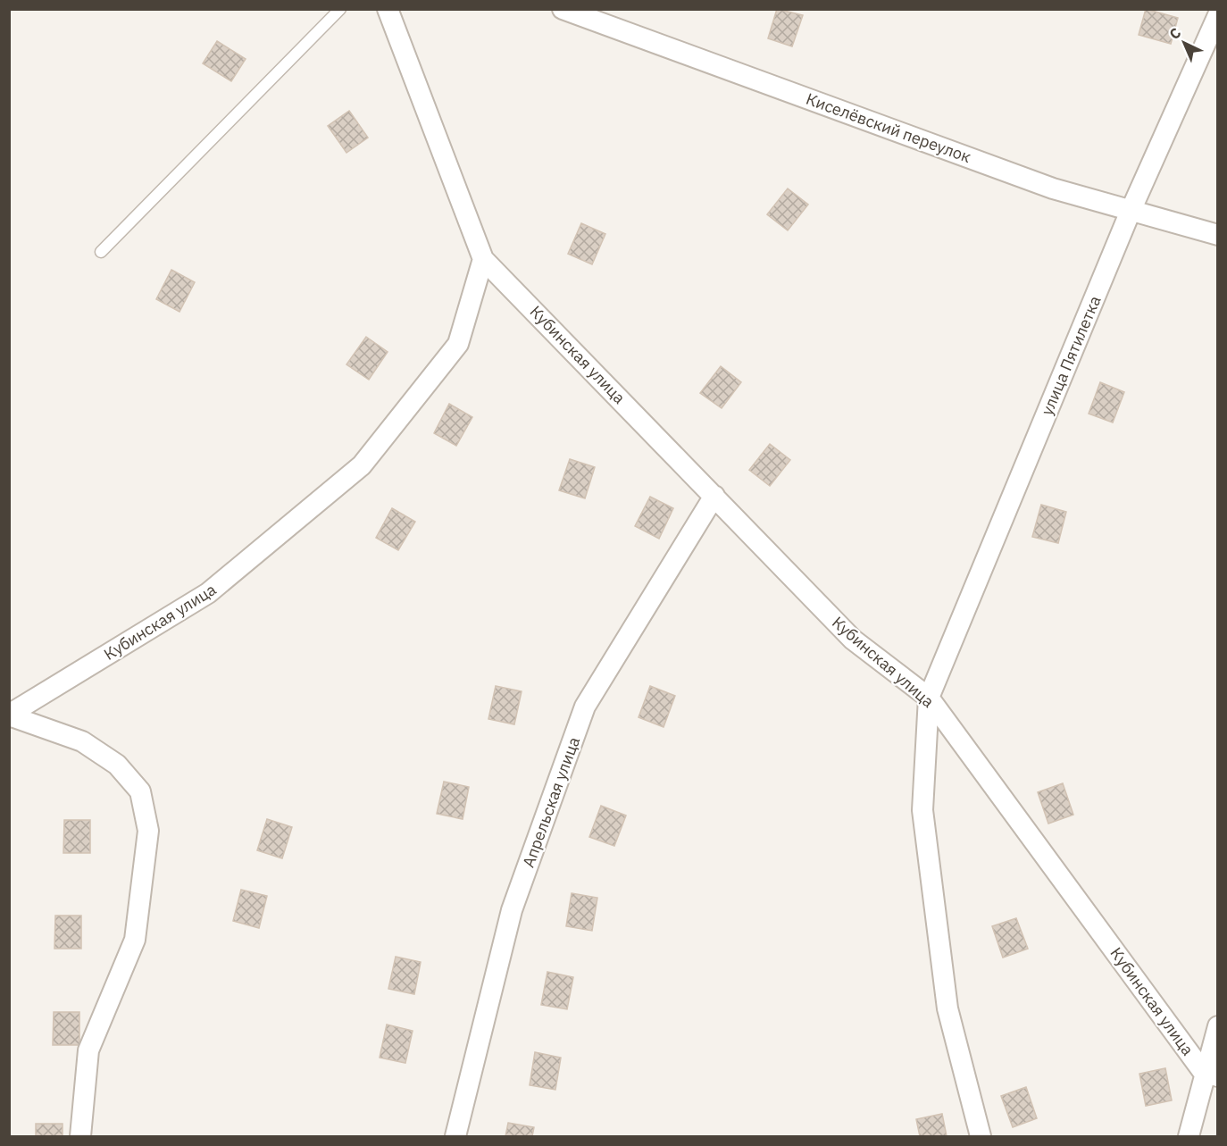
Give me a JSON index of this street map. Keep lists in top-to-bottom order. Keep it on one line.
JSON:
{"streets":{"street":["Киселёвский переулок","Кубинская улица","улица Пятилетка","Апрельская улица"]},"crossings":[["Киселёвский переулок","улица Пятилетка"],["Кубинская улица","улица Пятилетка"],["Кубинская улица","Апрельская улица"]],"north":"top left"}
